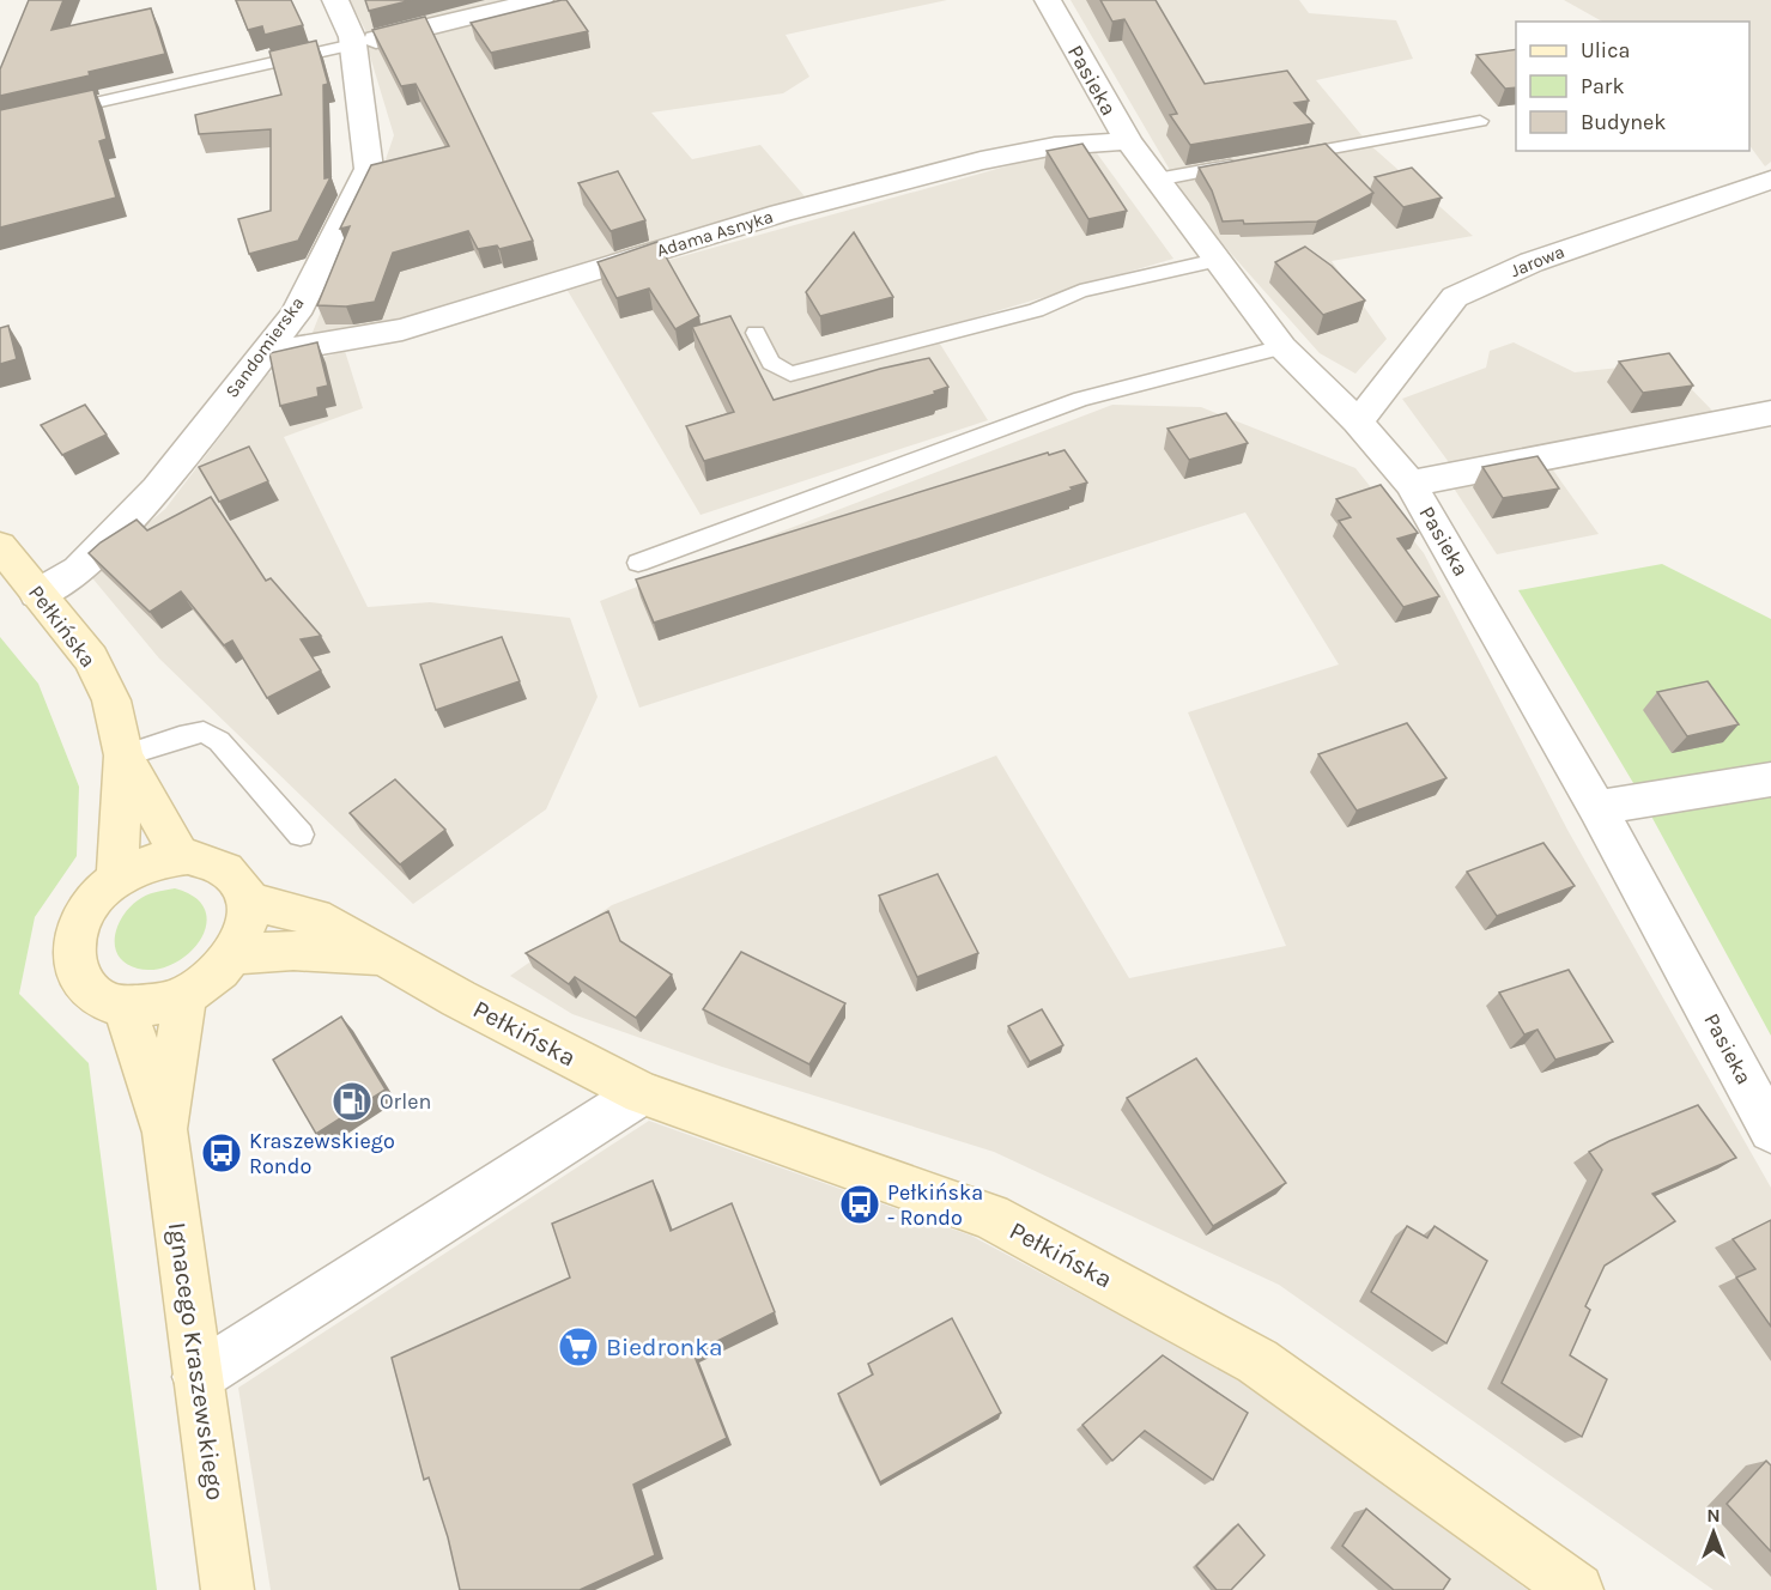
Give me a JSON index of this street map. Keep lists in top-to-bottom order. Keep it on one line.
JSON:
{"streets":{"street":["Pasieka","Adama Asnyka","Jarowa","Sandomierska","Pełkińska","Ignacego Kraszewskiego"]},"crossings":[["Pasieka","Adama Asnyka"],["Pasieka","Jarowa"],["Adama Asnyka","Sandomierska"],["Sandomierska","Pełkińska"],["Pełkińska","Ignacego Kraszewskiego"]],"places":{"fuel station":["Orlen"],"bus stop":["Kraszewskiego Rondo","Pełkińska - Rondo"],"supermarket":["Biedronka"]},"legend":["Ulica","Park","Budynek"],"north":"top"}
